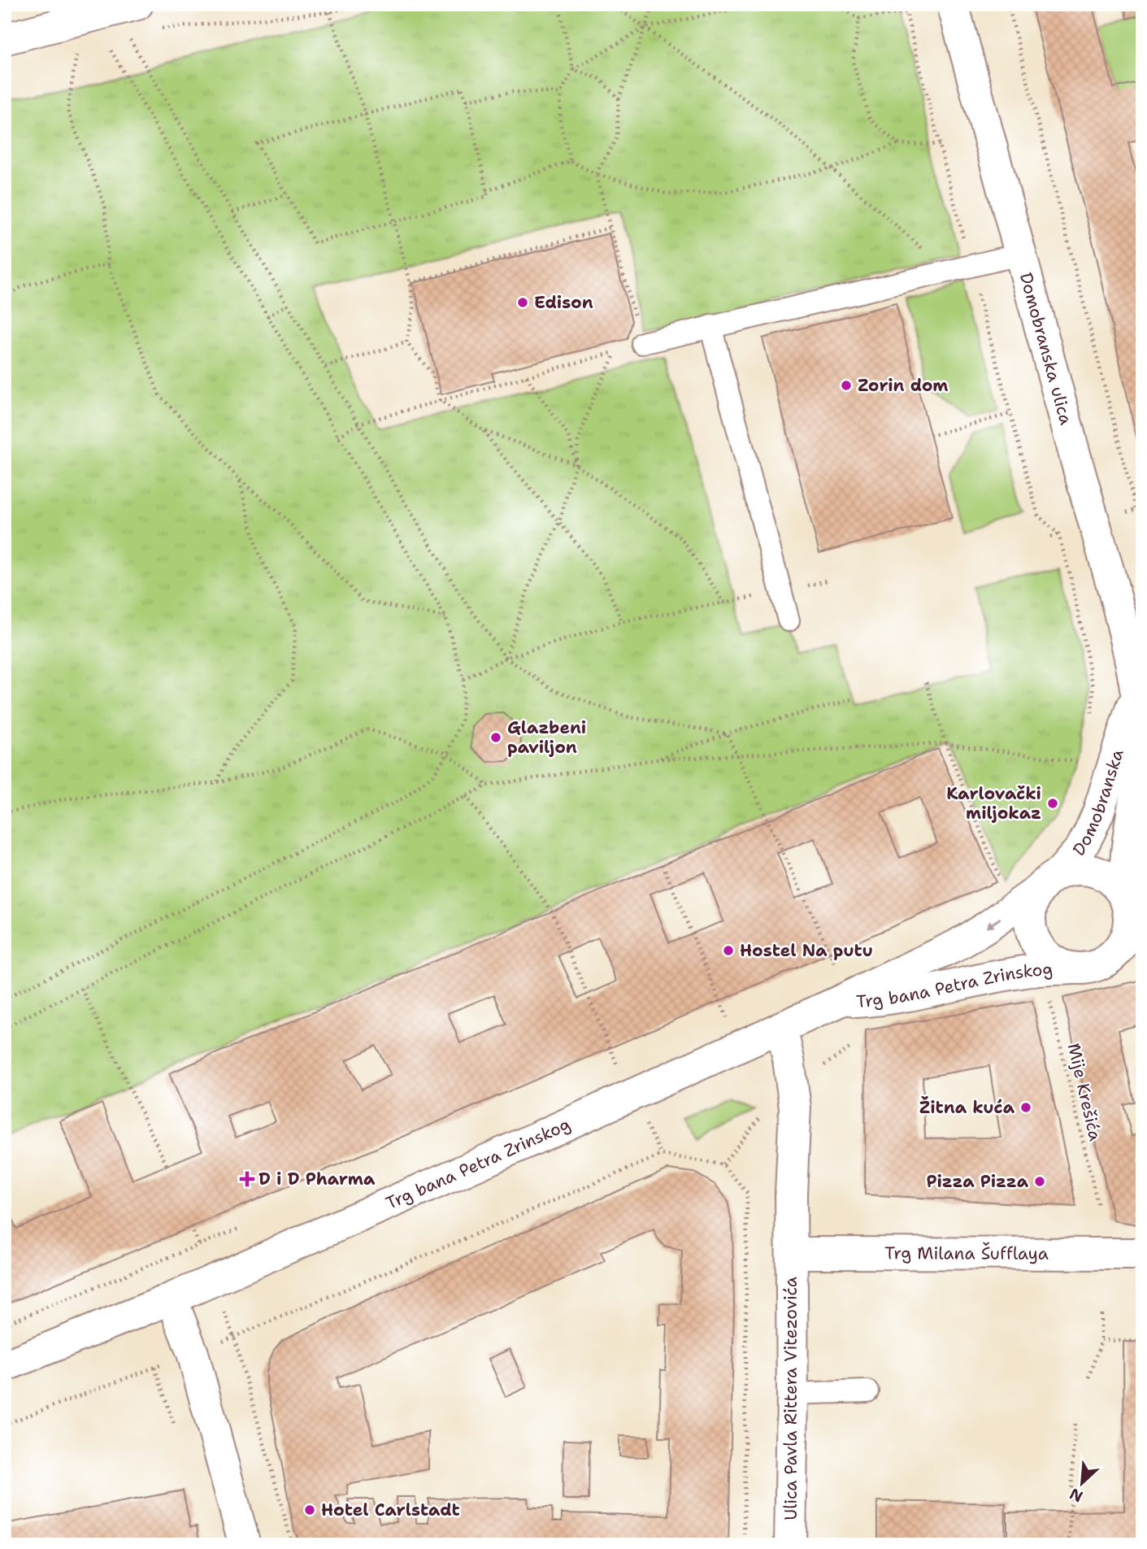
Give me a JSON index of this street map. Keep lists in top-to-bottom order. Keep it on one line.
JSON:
{"streets":{"main road":["Domobranska ulica","Domobranska","Trg bana Petra Zrinskog","Trg Milana Šufflaya","Ulica Pavla Rittera Vitezovića"],"path":["Mije Krešića"]},"crossings":[["Domobranska ulica","Domobranska"],["Domobranska","Trg bana Petra Zrinskog"],["Trg Milana Šufflaya","Ulica Pavla Rittera Vitezovića"]],"places":{"other":["Edison","Zorin dom","Glazbeni paviljon","Karlovački miljokaz","Hostel Na putu","Žitna kuća","Pizza Pizza","Hotel Carlstadt"],"health":["D i D Pharma"]},"north":"bottom left"}
